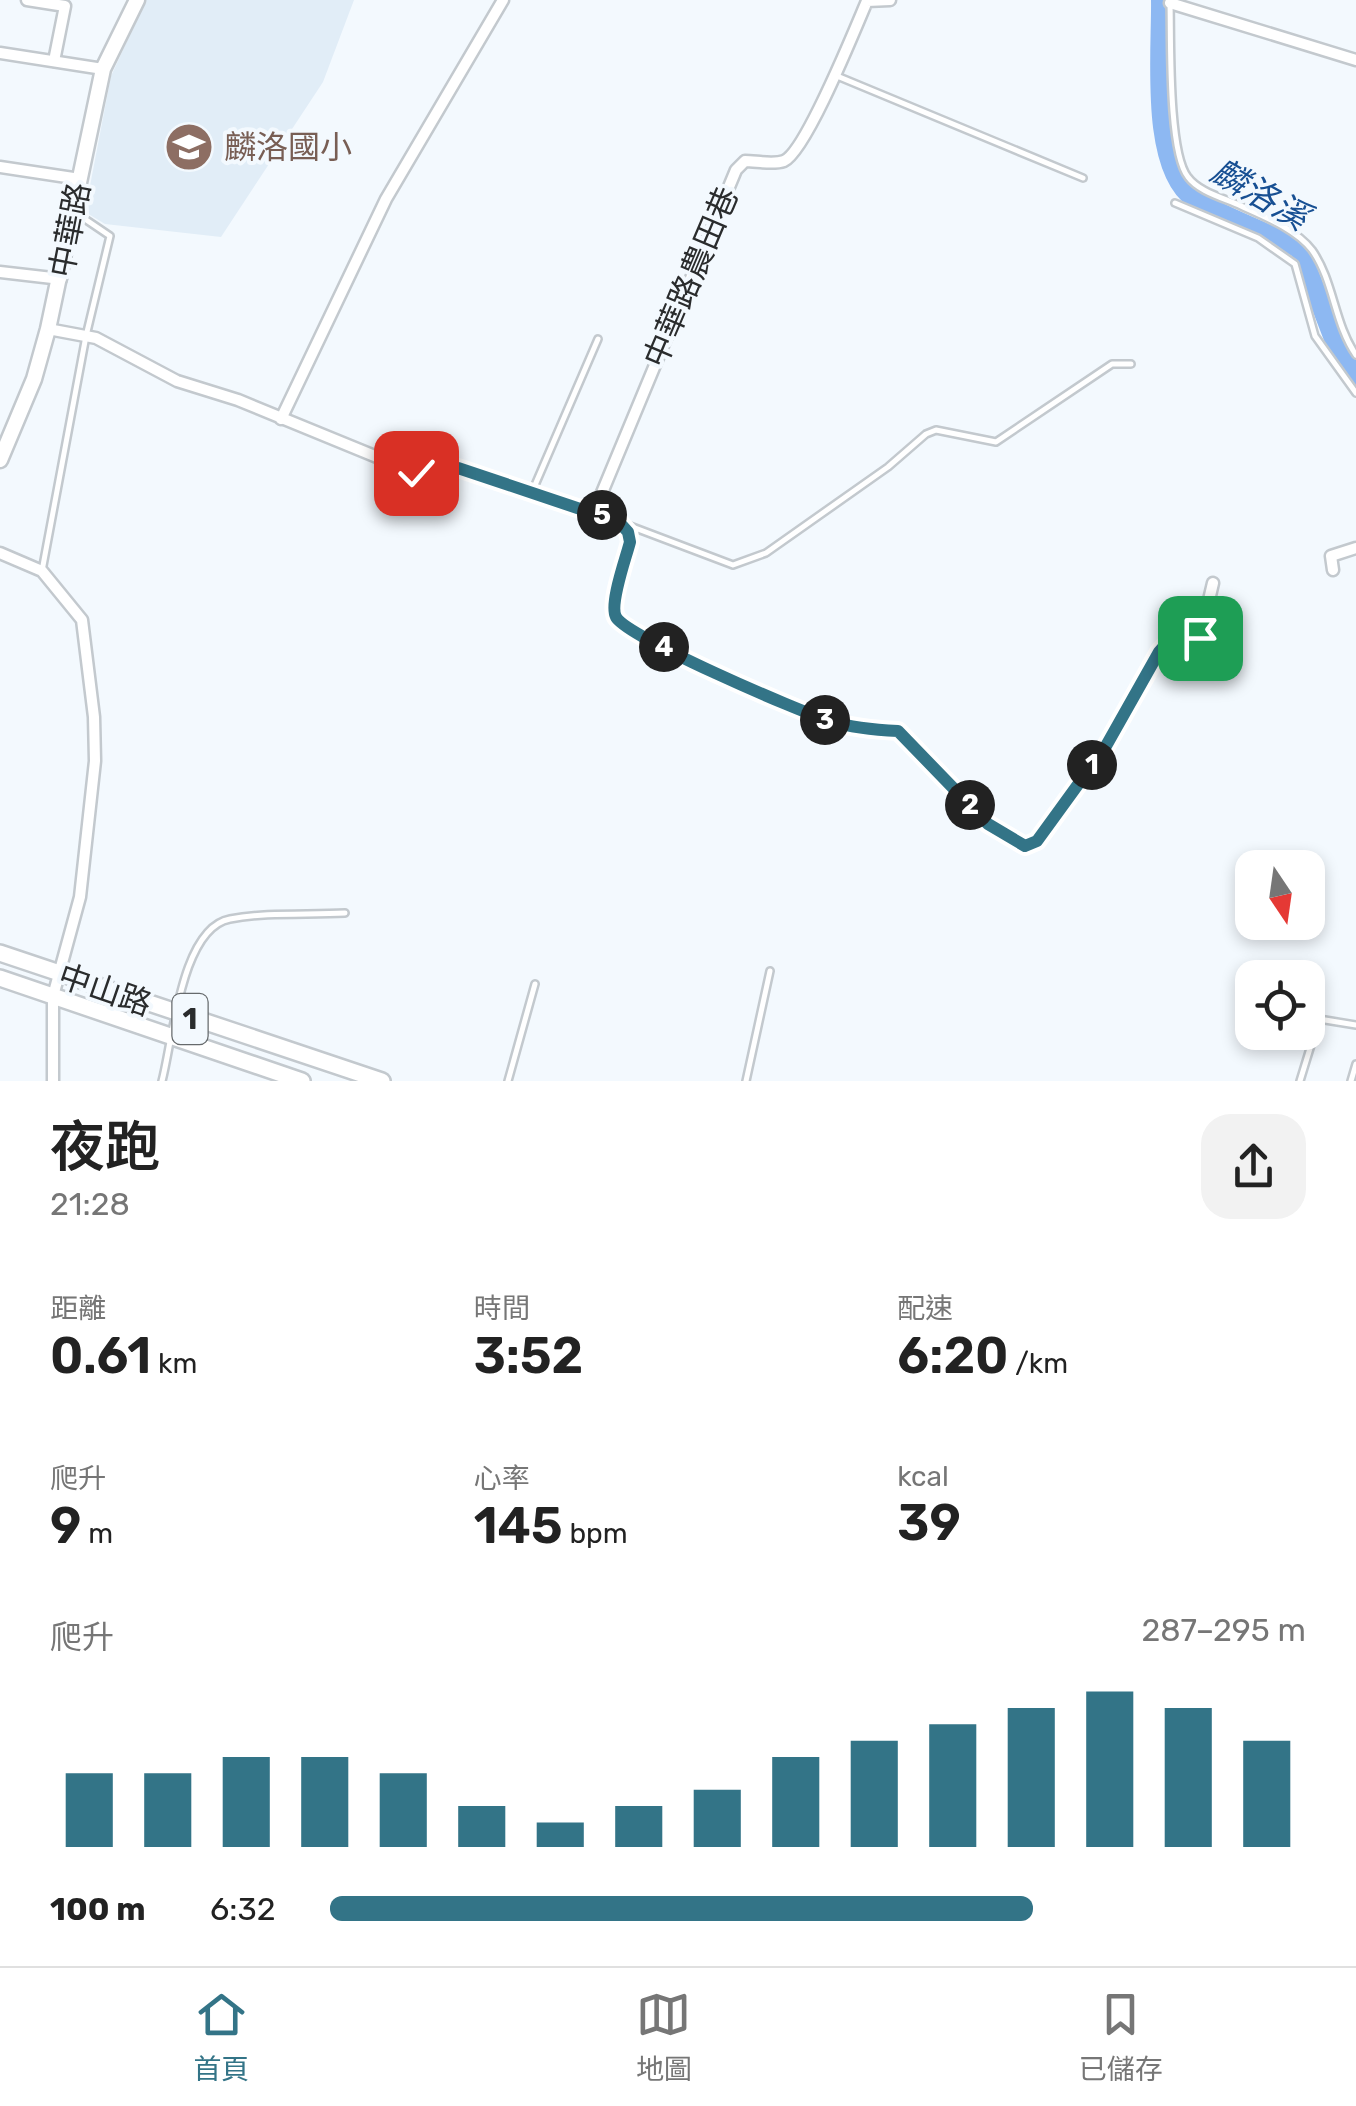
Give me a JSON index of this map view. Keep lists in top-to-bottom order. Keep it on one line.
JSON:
{"streets":{"main road":["中山路","1"],"street":["中華路","中華路農田巷"]},"water":["麟洛溪"],"places":{"school or university":["麟洛國小"]},"north":"bottom","page":{"pins":["5","4","3","1","2"],"heading":["夜跑","21:28"],"stats":[["距離","0.61 km"],["時間","3:52"],["配速","6:20 /km"],["爬升","9 m"],["心率","145 bpm"],["kcal","39"]],"chart":["爬升","287–295 m"],"list":[{"name":"100 m","note":"6:32"}],"tabs":["首頁","地圖","已儲存"]}}
